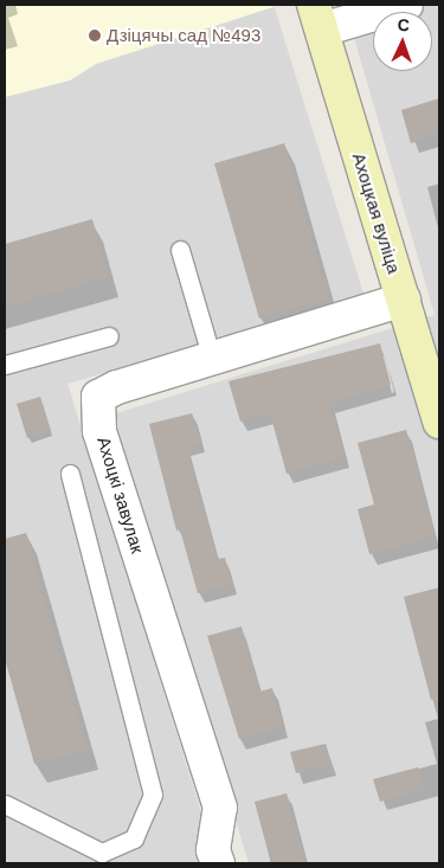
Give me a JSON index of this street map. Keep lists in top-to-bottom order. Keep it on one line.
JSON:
{"streets":{"street":["Ахоцкая вуліца","Ахоцкі завулак"]},"crossings":[["Ахоцкая вуліца","Ахоцкі завулак"]],"places":["Дзіцячы сад №493"],"north":"top"}
